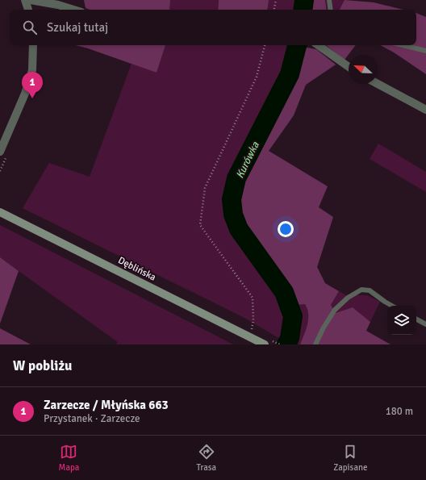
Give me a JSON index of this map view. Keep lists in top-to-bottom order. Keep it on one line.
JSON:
{"streets":{"main road":["Dęblińska"]},"water":["Kurówka"],"north":"top left","page":{"search":"Szukaj tutaj","pins":"1","heading":"W pobliżu","list":[{"mark":"1","name":"Zarzecze / Młyńska 663","note":"Przystanek · Zarzecze","value":"180 m"}],"nav":["Mapa","Trasa","Zapisane"]}}
